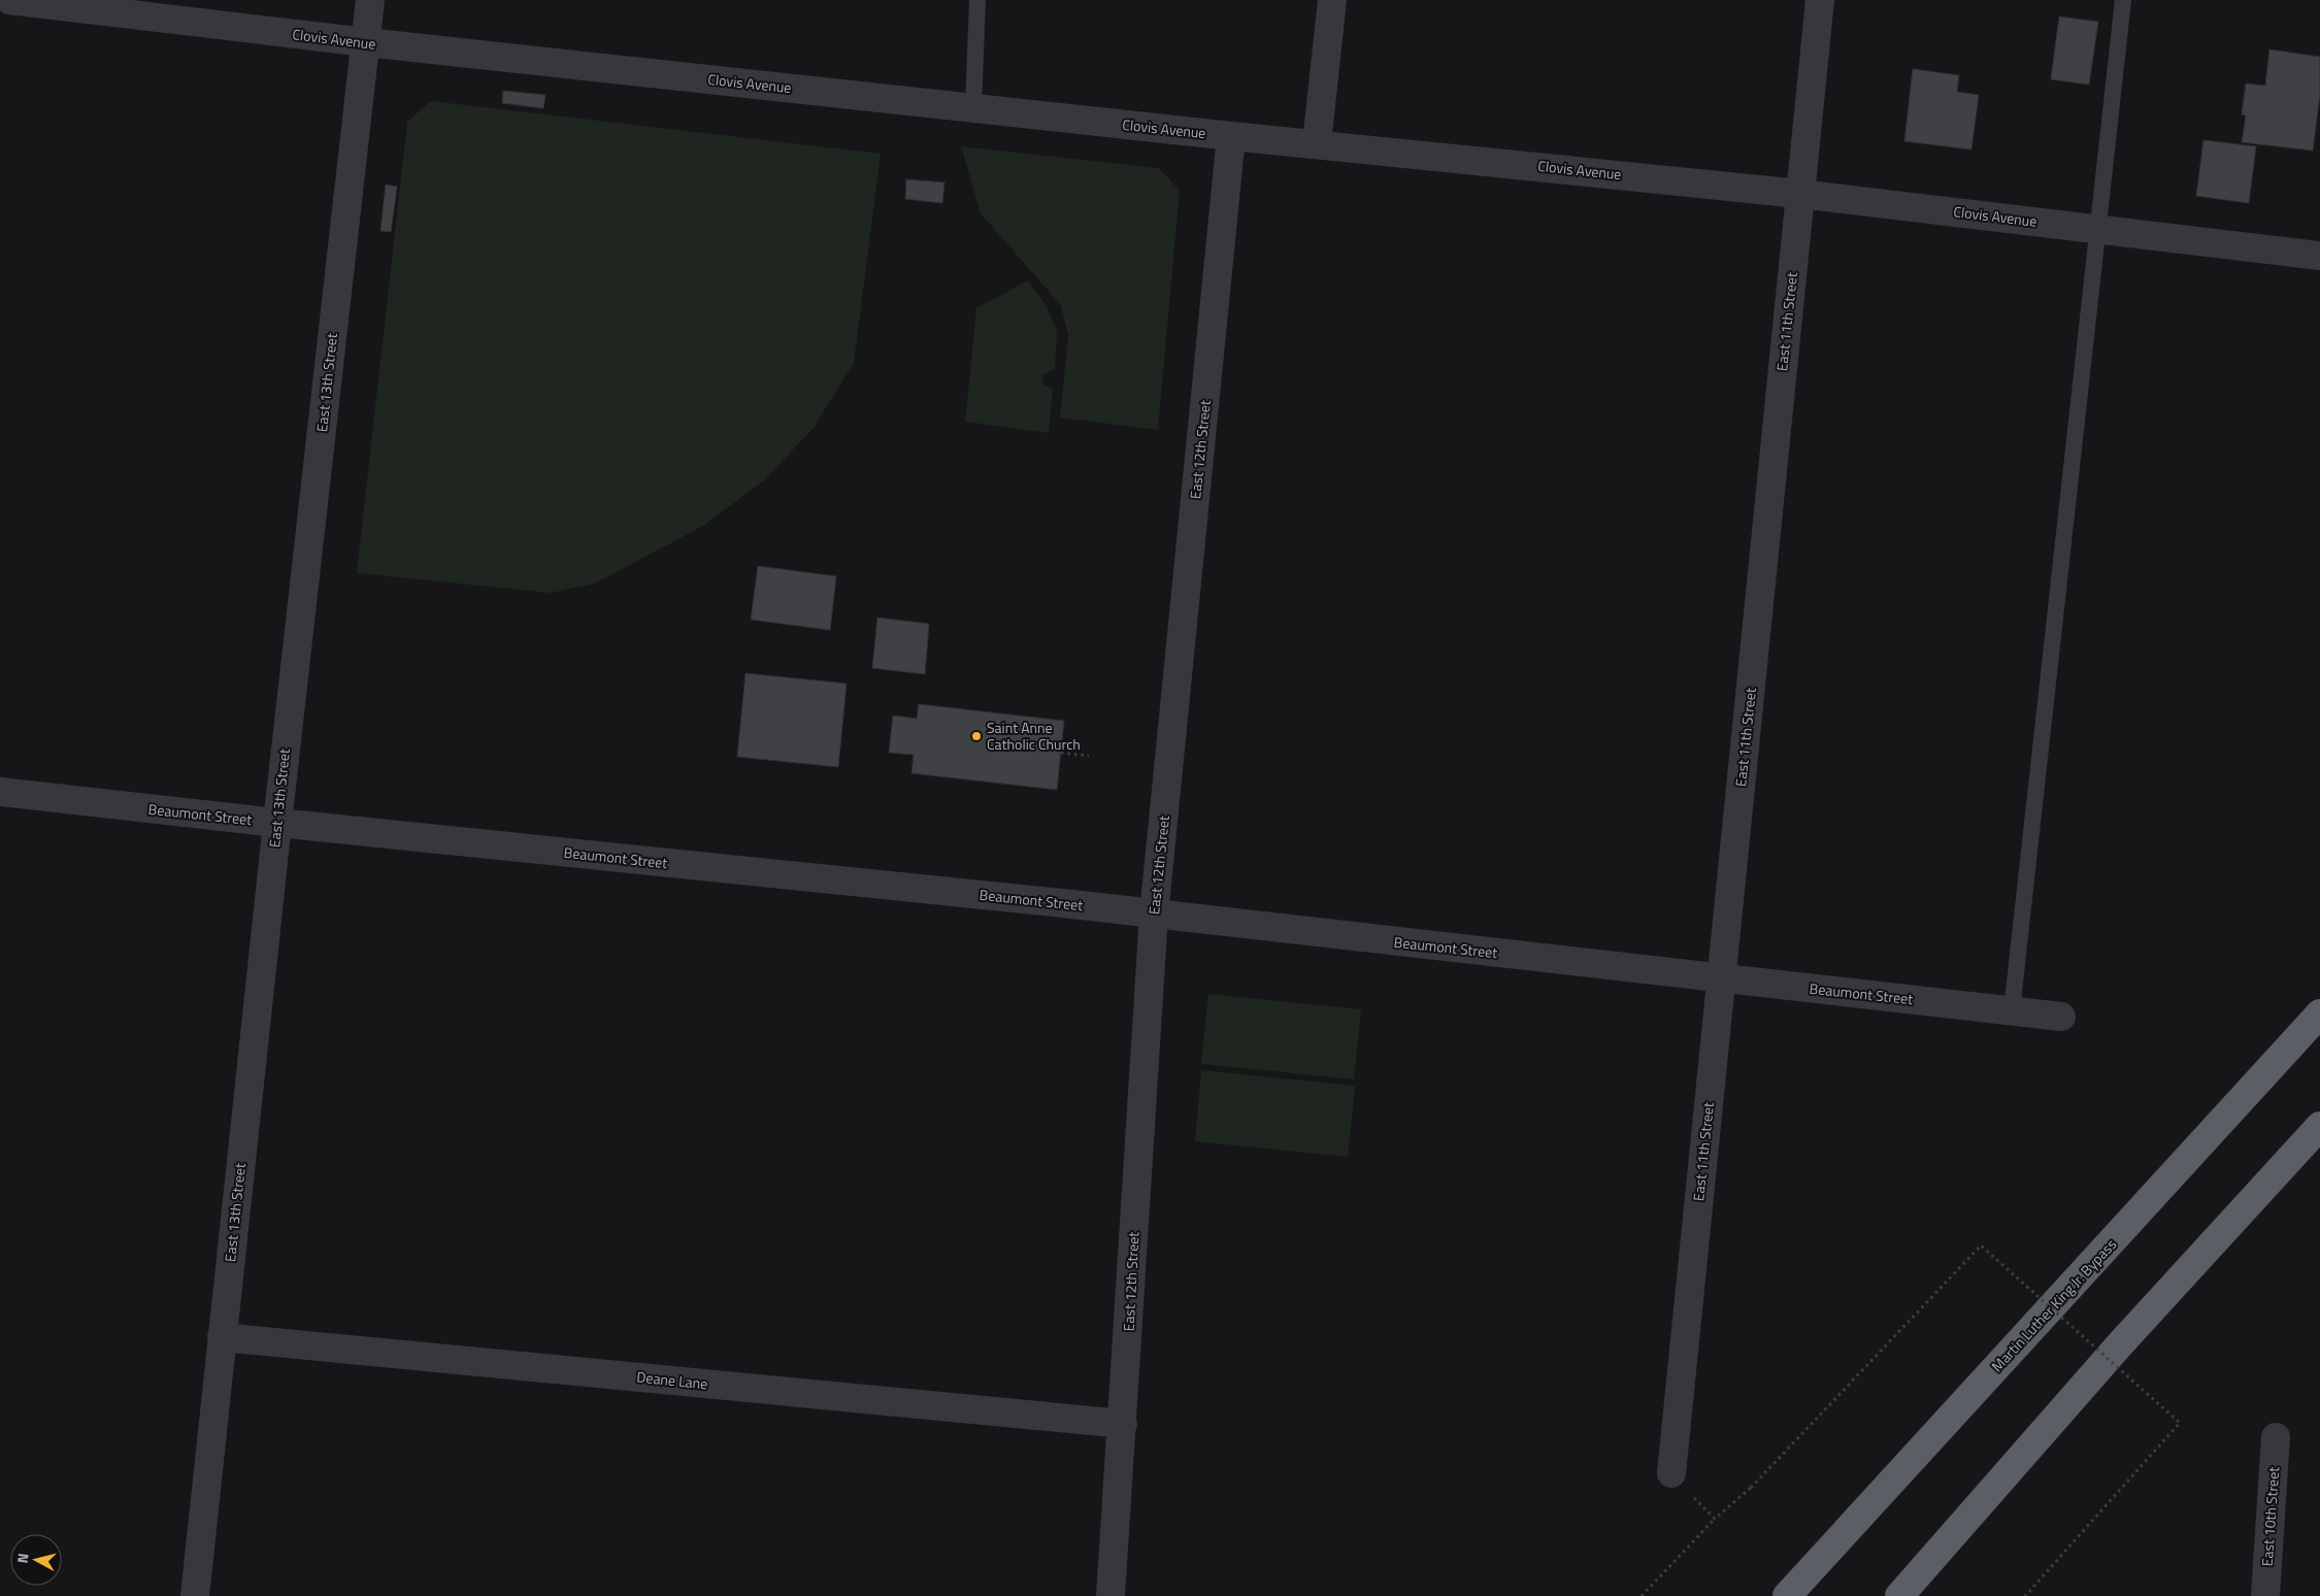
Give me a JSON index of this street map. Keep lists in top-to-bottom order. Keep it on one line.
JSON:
{"streets":{"highway":["Martin Luther King Jr. Bypass"],"street":["Clovis Avenue","East 11th Street","East 13th Street","East 12th Street","Beaumont Street","Deane Lane","East 10th Street"]},"crossings":[["Clovis Avenue","East 11th Street"],["Clovis Avenue","East 13th Street"],["Clovis Avenue","East 12th Street"],["East 11th Street","Beaumont Street"],["East 13th Street","Beaumont Street"],["East 13th Street","Deane Lane"],["East 12th Street","Beaumont Street"],["East 12th Street","Deane Lane"]],"places":["Saint Anne Catholic Church"],"north":"left"}
